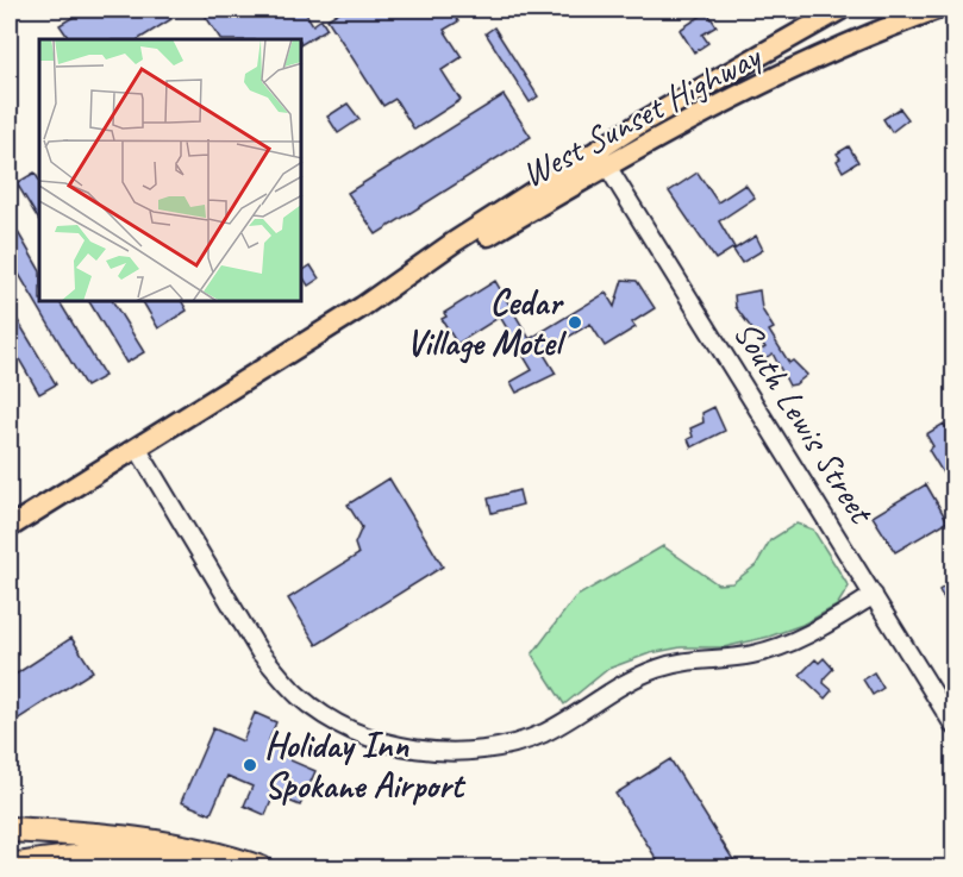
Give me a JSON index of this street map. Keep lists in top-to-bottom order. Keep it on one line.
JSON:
{"streets":{"main road":["West Sunset Highway"],"street":["South Lewis Street"]},"crossings":[["West Sunset Highway","South Lewis Street"]],"places":["Cedar Village Motel","Holiday Inn Spokane Airport"]}
